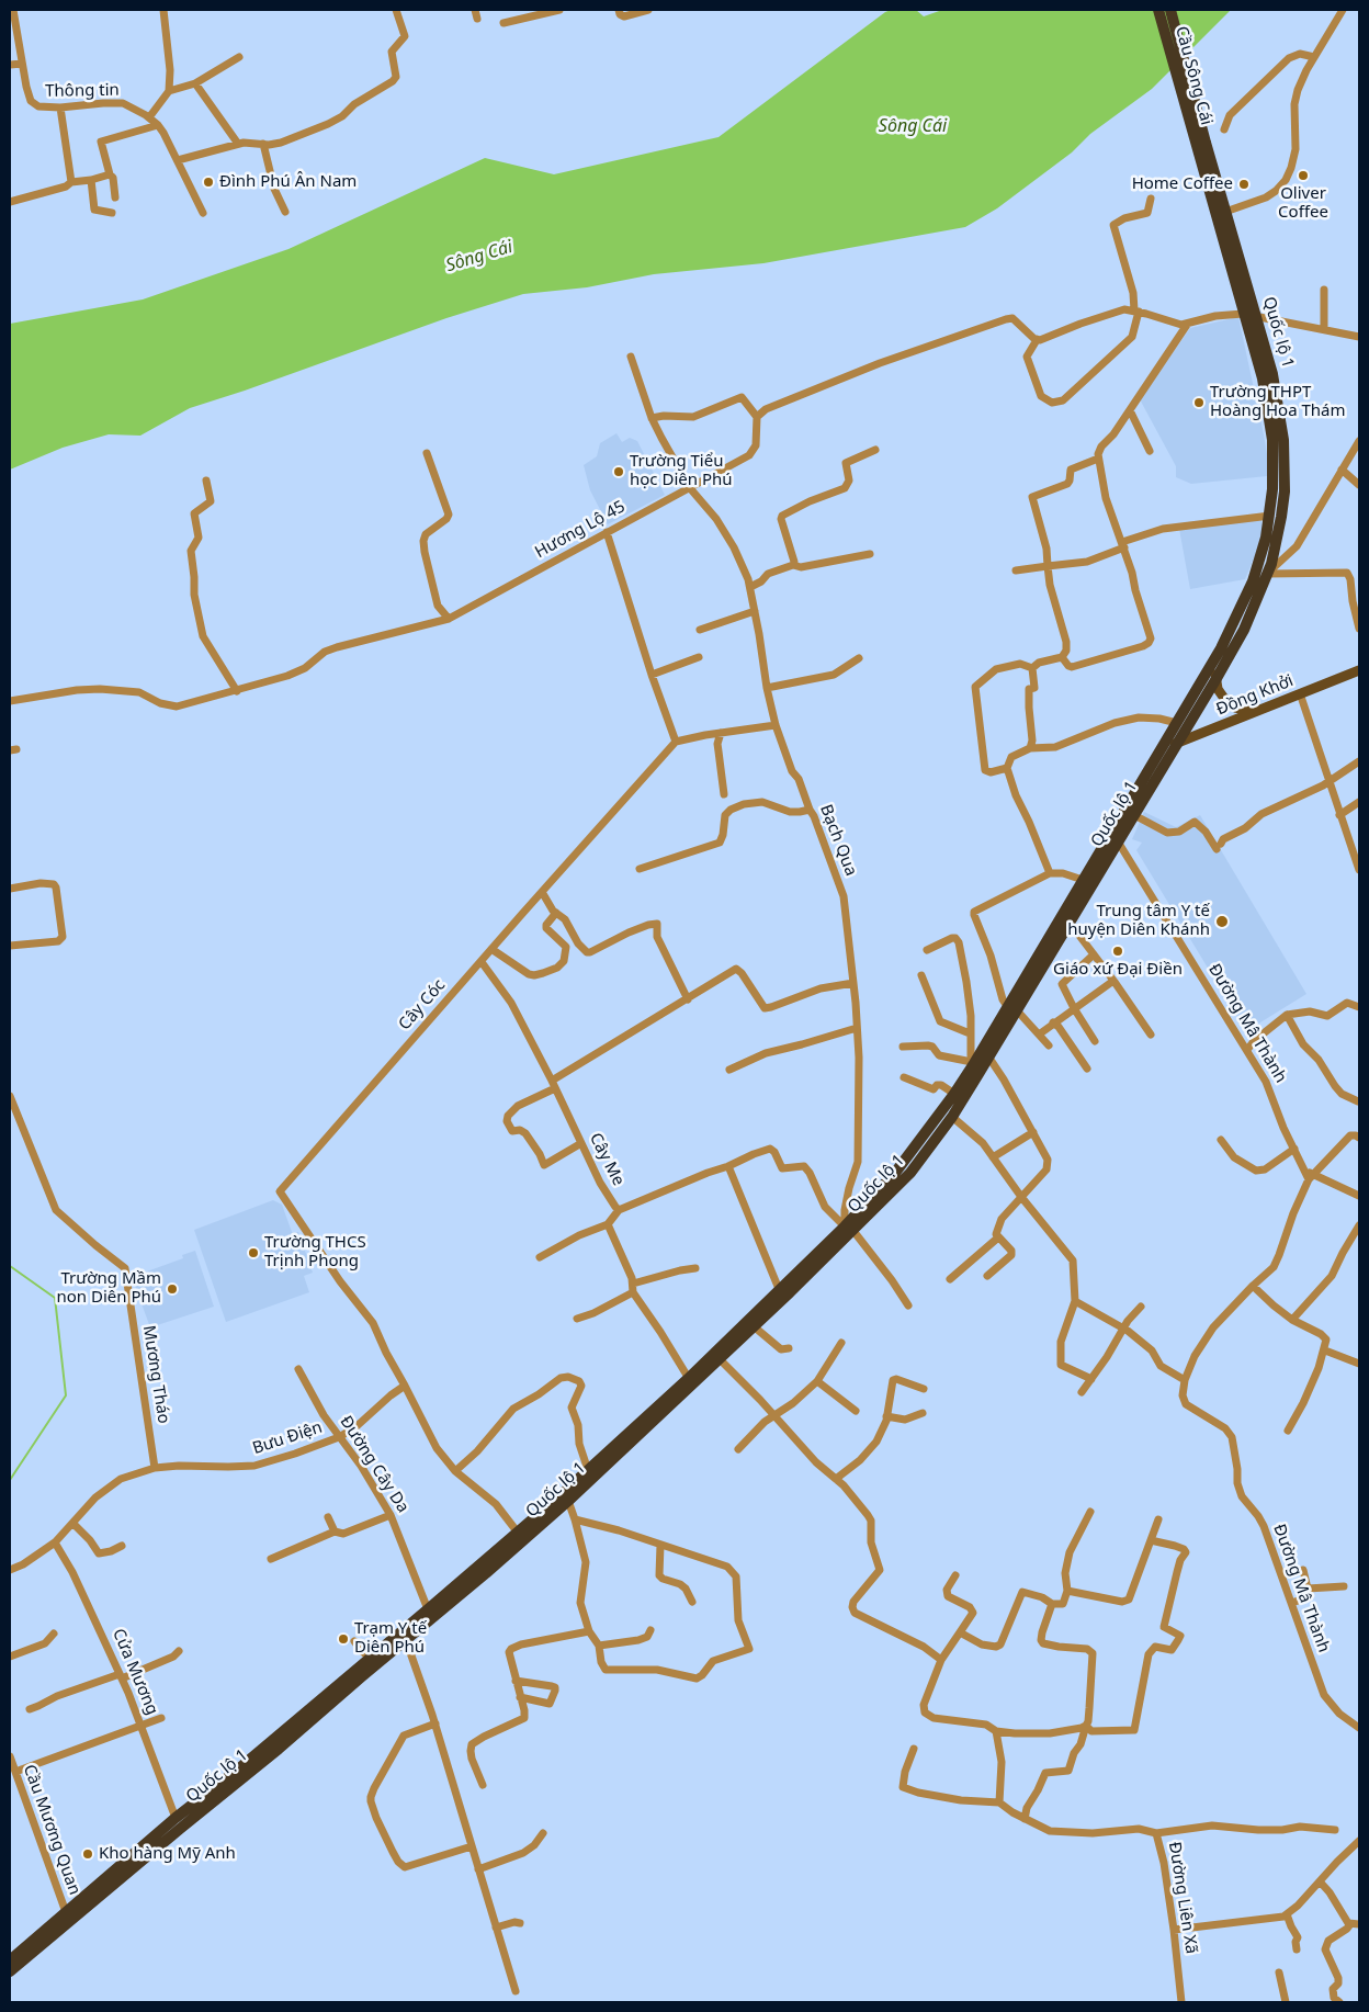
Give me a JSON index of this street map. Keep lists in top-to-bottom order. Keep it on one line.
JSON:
{"streets":{"highway":["Cầu Sông Cái","Quốc lộ 1"],"main road":["Đồng Khởi"],"street":["Thông tin","Hương Lộ 45","Bạch Qua","Cây Cóc","Đường Mâ Thành","Cây Me","Mương Tháo","Bưu Điện","Đường Cây Da","Cửa Mương","Cầu Mương Quan","Đường Liên Xã"]},"crossings":[["Cầu Sông Cái","Quốc lộ 1"],["Quốc lộ 1","Đồng Khởi"],["Quốc lộ 1","Bạch Qua"],["Quốc lộ 1","Đường Mâ Thành"],["Quốc lộ 1","Cây Me"],["Quốc lộ 1","Đường Cây Da"],["Quốc lộ 1","Cửa Mương"],["Quốc lộ 1","Cầu Mương Quan"],["Hương Lộ 45","Bạch Qua"],["Bạch Qua","Cây Me"],["Cây Cóc","Cây Me"],["Cây Cóc","Bưu Điện"],["Mương Tháo","Bưu Điện"],["Bưu Điện","Đường Cây Da"],["Bưu Điện","Cửa Mương"]],"water":["Sông Cái"],"places":["Oliver Coffee","Đình Phú Ân Nam","Home Coffee","Trường THPT Hoàng Hoa Thám","Trường Tiểu học Diên Phú","Trung tâm Y tế huyện Diên Khánh","Giáo xứ Đại Điền","Trường THCS Trịnh Phong","Trường Mầm non Diên Phú","Trạm Y tế Diên Phú","Kho hàng Mỹ Anh"]}
